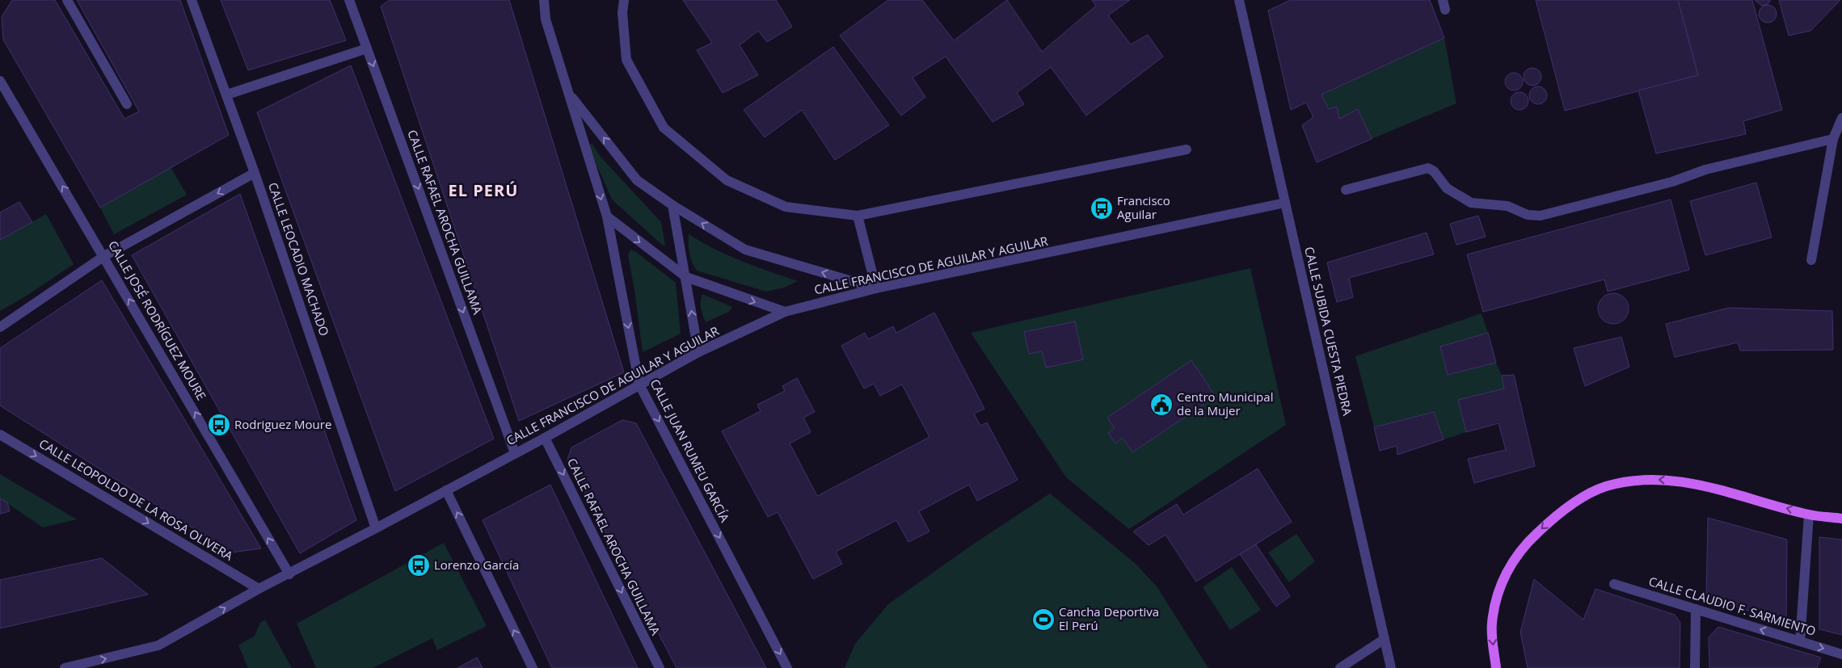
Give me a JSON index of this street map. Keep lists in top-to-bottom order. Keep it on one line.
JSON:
{"streets":{"street":["CALLE RAFAEL AROCHA GUILLAMA","CALLE LEOCADIO MACHADO","CALLE FRANCISCO DE AGUILAR Y AGUILAR","CALLE JOSÉ RODRÍGUEZ MOURE","CALLE SUBIDA CUESTA PIEDRA","CALLE JUAN RUMEU GARCÍA","CALLE LEOPOLDO DE LA ROSA OLIVERA","CALLE CLAUDIO F. SARMIENTO"]},"crossings":[["CALLE RAFAEL AROCHA GUILLAMA","CALLE FRANCISCO DE AGUILAR Y AGUILAR"],["CALLE LEOCADIO MACHADO","CALLE FRANCISCO DE AGUILAR Y AGUILAR"],["CALLE FRANCISCO DE AGUILAR Y AGUILAR","CALLE JOSÉ RODRÍGUEZ MOURE"],["CALLE FRANCISCO DE AGUILAR Y AGUILAR","CALLE SUBIDA CUESTA PIEDRA"],["CALLE FRANCISCO DE AGUILAR Y AGUILAR","CALLE JUAN RUMEU GARCÍA"],["CALLE FRANCISCO DE AGUILAR Y AGUILAR","CALLE LEOPOLDO DE LA ROSA OLIVERA"]],"one_way":["CALLE RAFAEL AROCHA GUILLAMA","CALLE JOSÉ RODRÍGUEZ MOURE","CALLE LEOPOLDO DE LA ROSA OLIVERA"],"districts":["EL PERÚ"],"places":{"bus stop":["Francisco Aguilar","Rodriguez Moure","Lorenzo García"],"public building":["Centro Municipal de la Mujer"],"sports":["Cancha Deportiva El Perú"]}}
